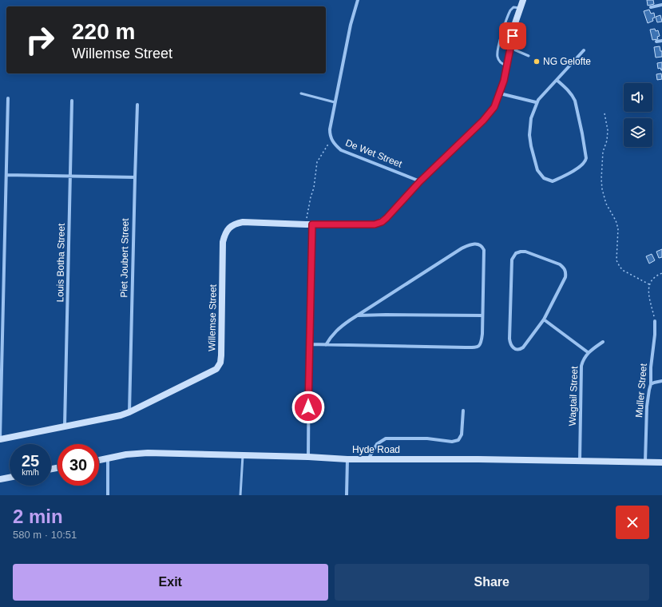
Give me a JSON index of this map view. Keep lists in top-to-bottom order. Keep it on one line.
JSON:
{"streets":{"street":["De Wet Street","Piet Joubert Street","Louis Botha Street","Willemse Street","Muller Street","Wagtail Street","Hyde Road"]},"crossings":[["De Wet Street","Willemse Street"],["Piet Joubert Street","Willemse Street"],["Louis Botha Street","Willemse Street"],["Muller Street","Hyde Road"],["Wagtail Street","Hyde Road"]],"places":["NG Gelofte"],"page":{"turn":["220 m","Willemse Street"],"speed":"25 km/h","limit":"30","heading":["2 min","580 m · 10:51"],"buttons":["Exit","Share"]}}
